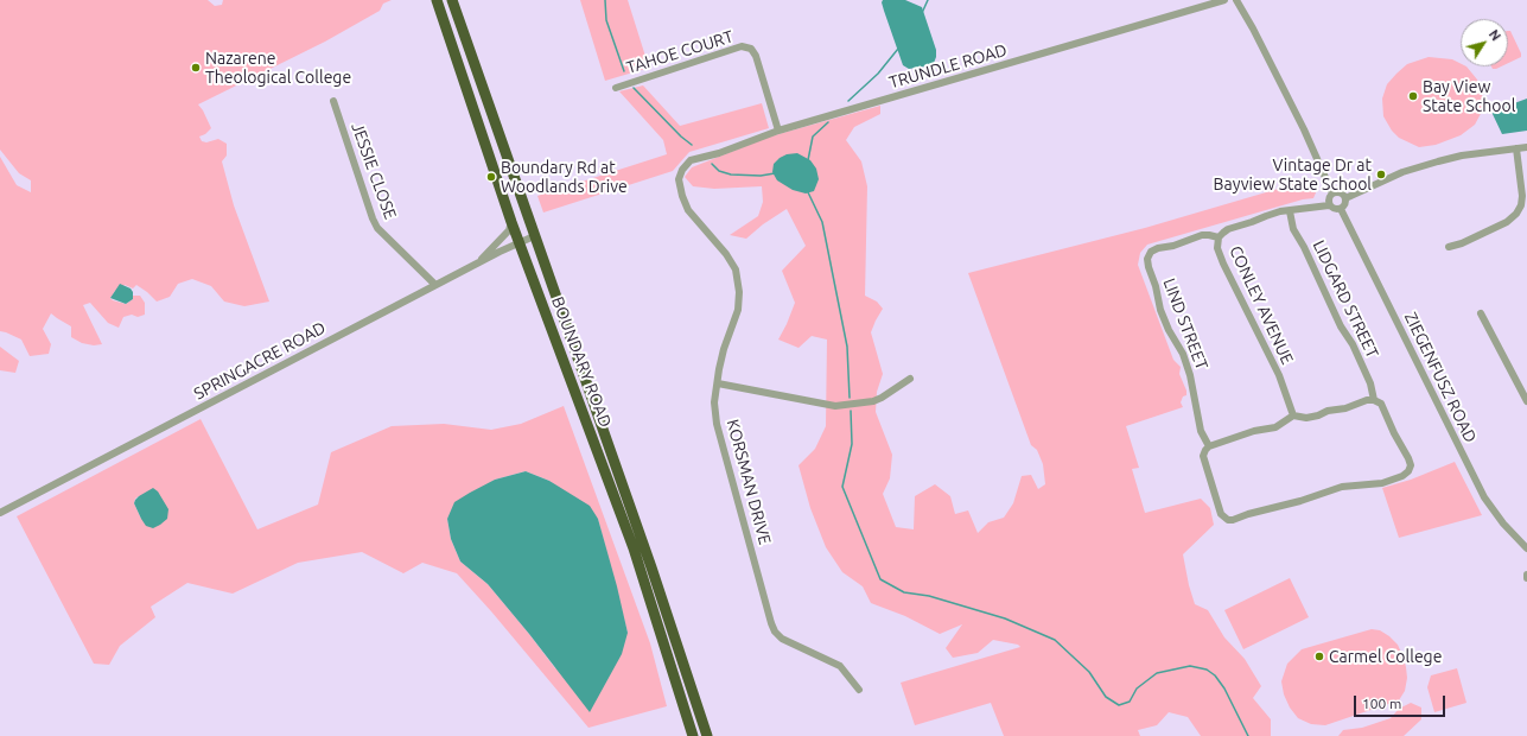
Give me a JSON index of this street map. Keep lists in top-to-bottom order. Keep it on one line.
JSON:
{"streets":{"highway":["BOUNDARY ROAD"],"street":["TAHOE COURT","TRUNDLE ROAD","JESSIE CLOSE","LIDGARD STREET","CONLEY AVENUE","LIND STREET","SPRINGACRE ROAD","ZIEGENFUSZ ROAD","KORSMAN DRIVE"]},"crossings":[["TAHOE COURT","TRUNDLE ROAD"],["TRUNDLE ROAD","KORSMAN DRIVE"],["JESSIE CLOSE","SPRINGACRE ROAD"],["LIDGARD STREET","CONLEY AVENUE"],["CONLEY AVENUE","LIND STREET"],["CONLEY AVENUE","ZIEGENFUSZ ROAD"],["SPRINGACRE ROAD","BOUNDARY ROAD"]],"places":["Nazarene Theological College","Bay View State School","Vintage Dr at Bayview State School","Boundary Rd at Woodlands Drive","Carmel College"],"scale_bar":"100 m","north":"top right"}
